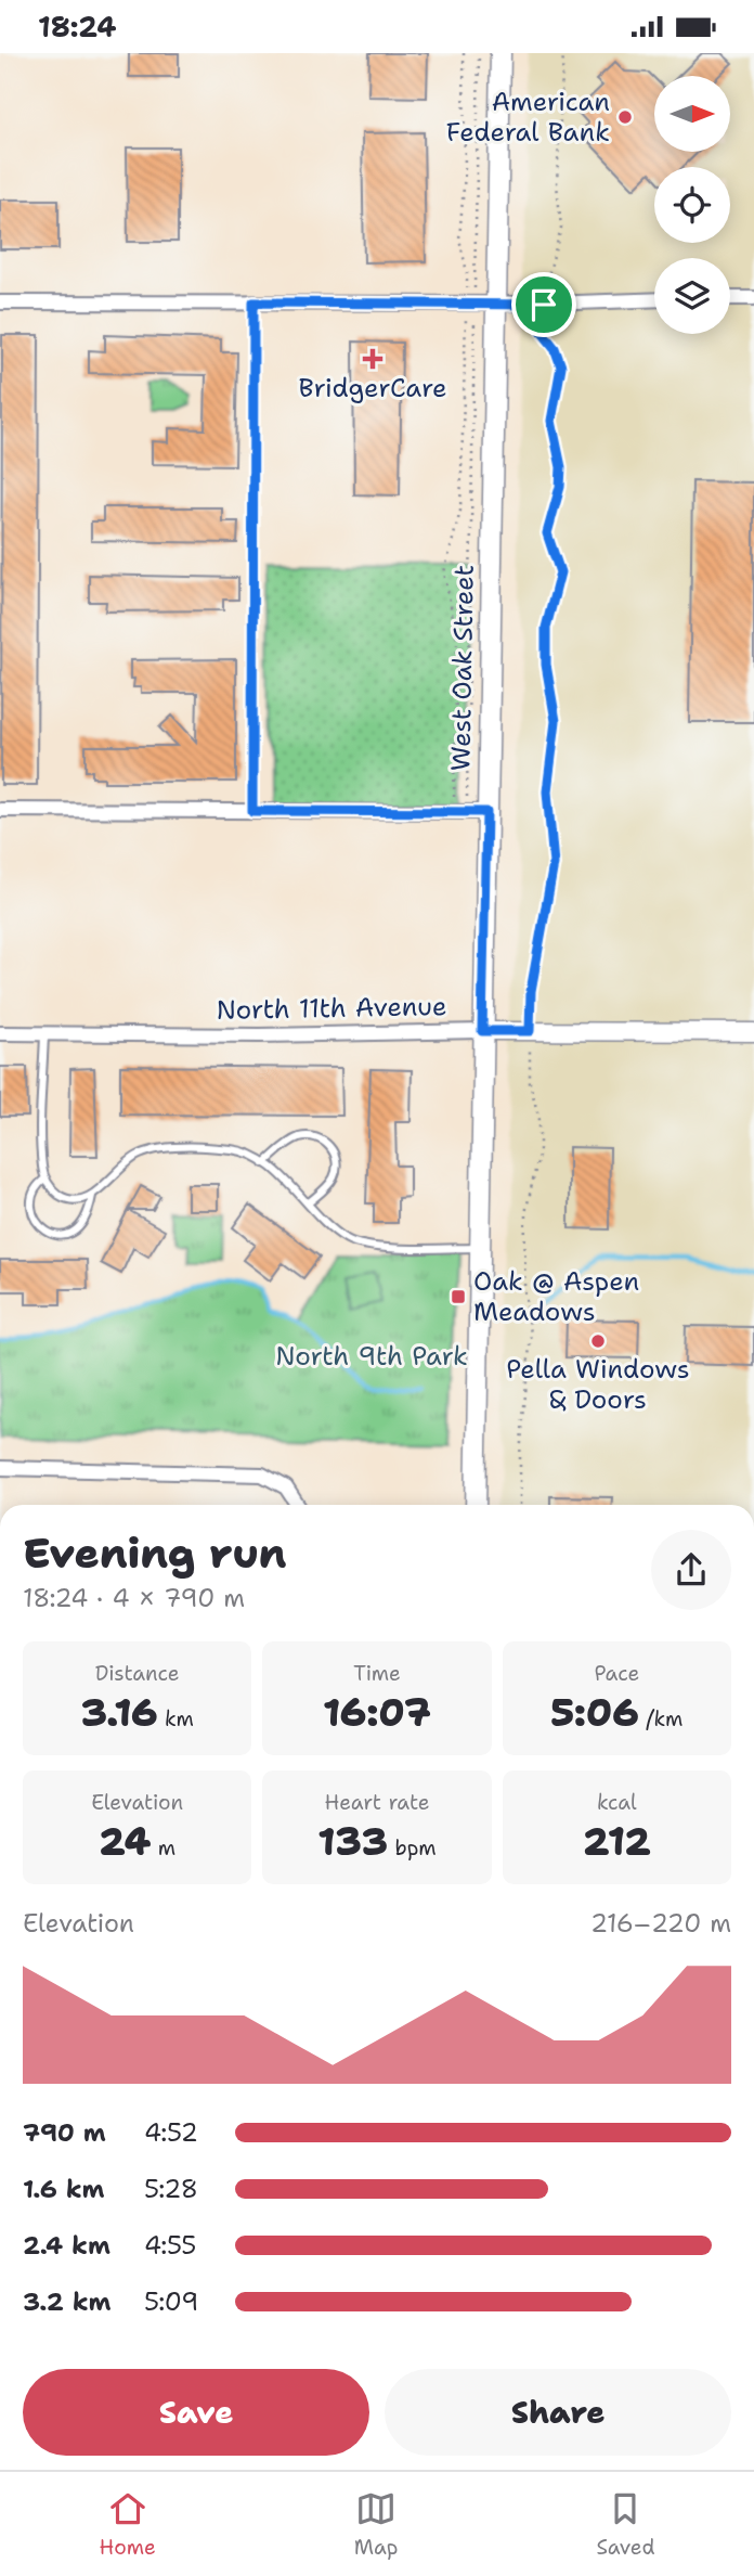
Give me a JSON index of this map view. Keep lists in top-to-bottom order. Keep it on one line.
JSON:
{"streets":{"main road":["West Oak Street"],"street":["North 11th Avenue"]},"crossings":[["West Oak Street","North 11th Avenue"]],"parks":["North 9th Park"],"places":{"other":["American Federal Bank","Pella Windows & Doors"],"health":["BridgerCare"],"transit":["Oak @ Aspen Meadows"]},"north":"right","page":{"status":"18:24","heading":["Evening run","18:24 · 4 × 790 m"],"stats":[["Distance","3.16 km"],["Time","16:07"],["Pace","5:06 /km"],["Elevation","24 m"],["Heart rate","133 bpm"],["kcal","212"]],"chart":["Elevation","216–220 m"],"list":[{"name":"790 m","note":"4:52"},{"name":"1.6 km","note":"5:28"},{"name":"2.4 km","note":"4:55"},{"name":"3.2 km","note":"5:09"}],"buttons":["Save","Share"],"tabs":["Home","Map","Saved"]}}
